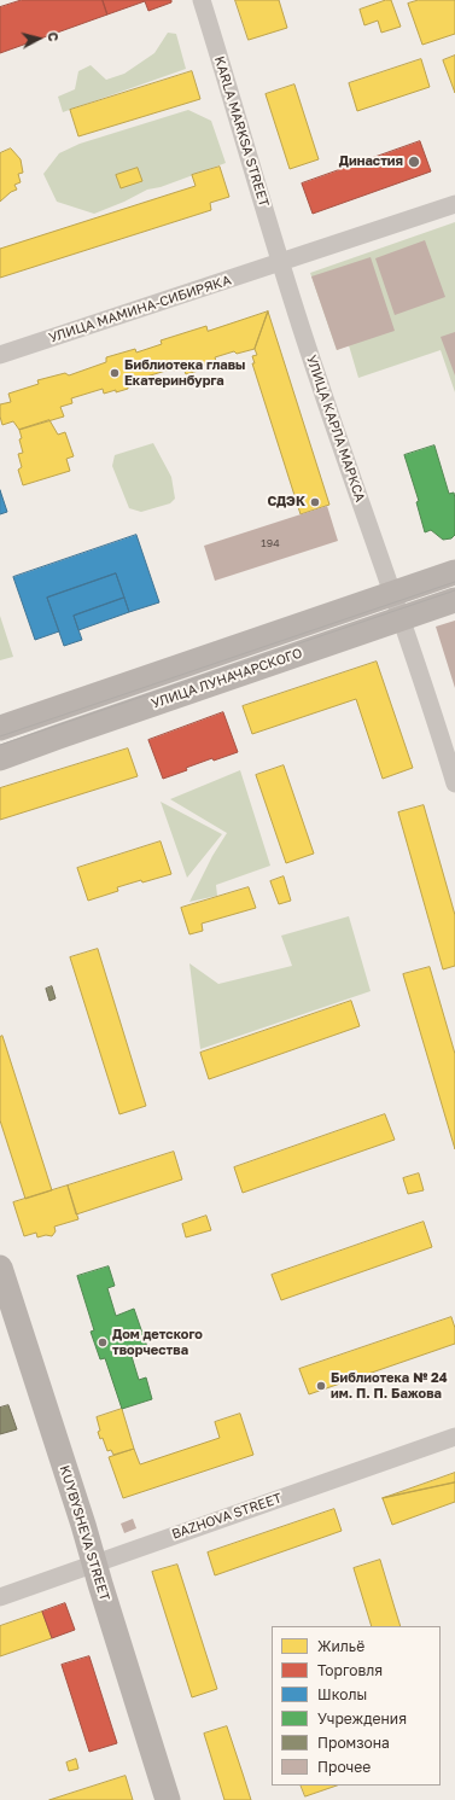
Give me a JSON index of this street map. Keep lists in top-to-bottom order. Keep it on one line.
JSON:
{"streets":{"main road":["УЛИЦА ЛУНАЧАРСКОГО","KUYBYSHEVA STREET"],"street":["KARLA MARKSA STREET","УЛИЦА МАМИНА-СИБИРЯКА","УЛИЦА КАРЛА МАРКСА","BAZHOVA STREET"]},"crossings":[["KARLA MARKSA STREET","УЛИЦА МАМИНА-СИБИРЯКА"],["KARLA MARKSA STREET","УЛИЦА КАРЛА МАРКСА"],["УЛИЦА МАМИНА-СИБИРЯКА","УЛИЦА КАРЛА МАРКСА"],["УЛИЦА КАРЛА МАРКСА","УЛИЦА ЛУНАЧАРСКОГО"],["BAZHOVA STREET","KUYBYSHEVA STREET"]],"places":["Династия","Библиотека главы Екатеринбурга","СДЭК","Дом детского творчества","Библиотека № 24 им. П. П. Бажова"],"house_numbers":["194"],"legend":["Жильё","Торговля","Школы","Учреждения","Промзона","Прочее"],"north":"right"}
